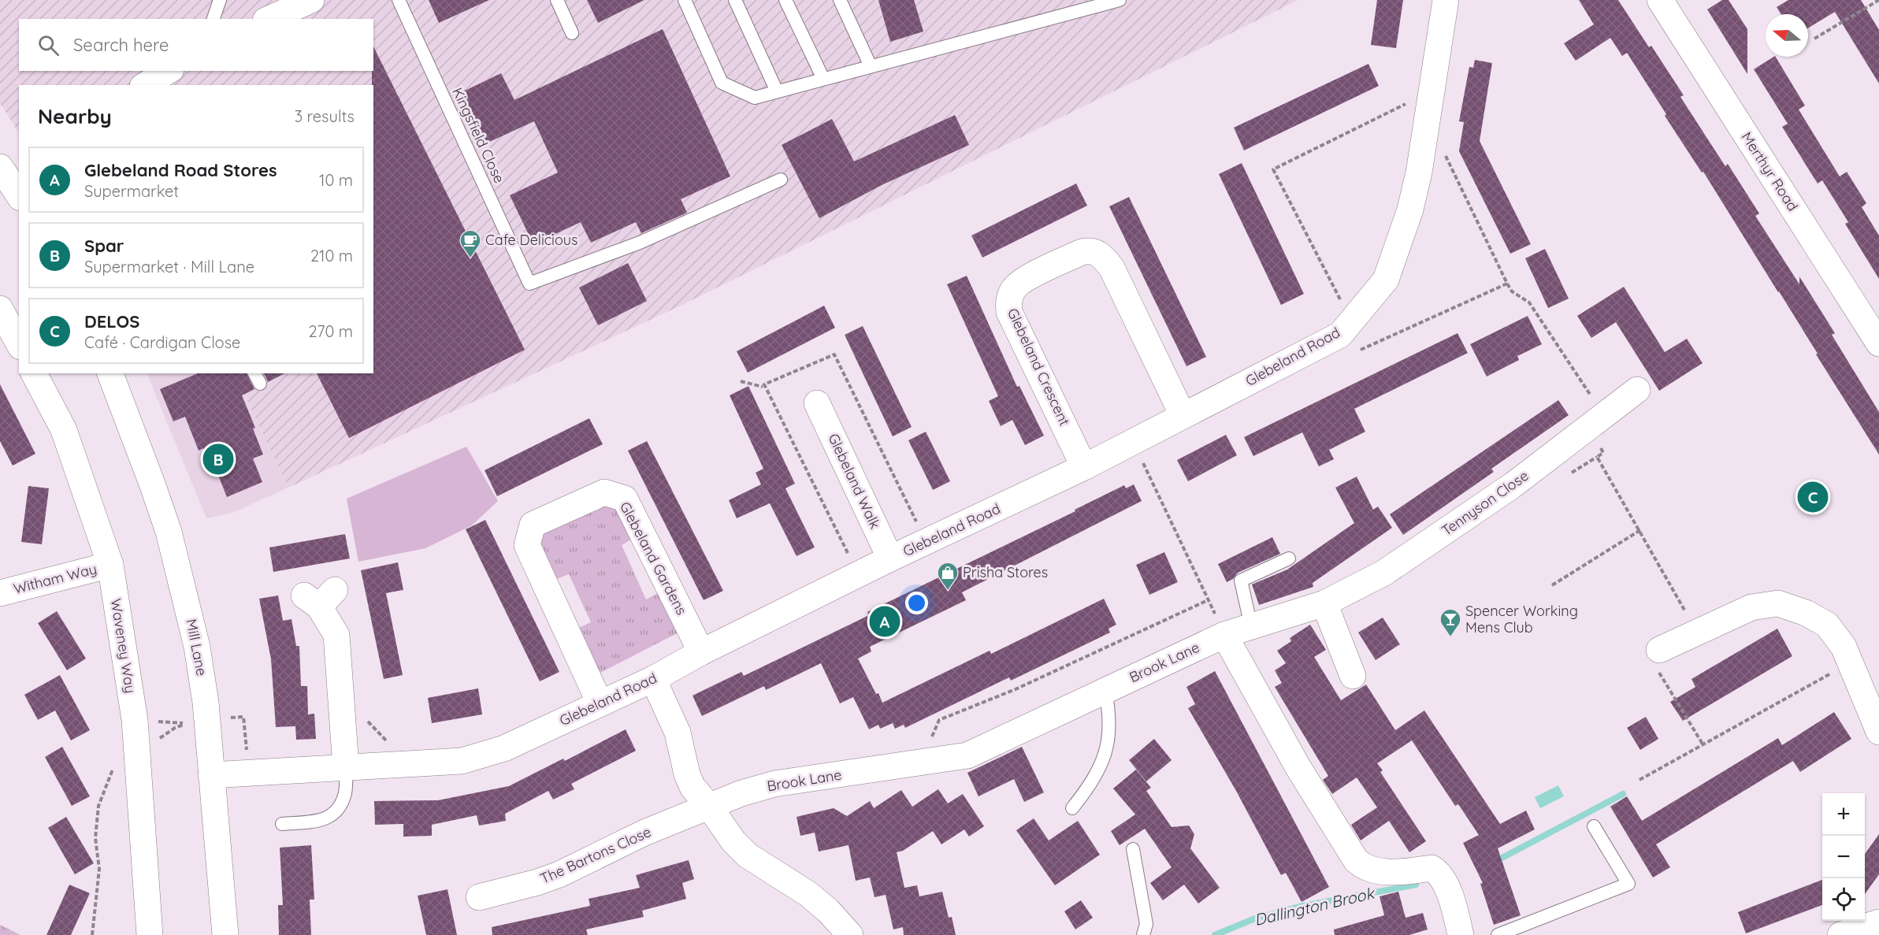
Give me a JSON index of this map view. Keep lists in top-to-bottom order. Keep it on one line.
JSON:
{"streets":{"street":["Merthyr Road","Glebeland Road","Glebeland Crescent","Glebeland Walk","Tennyson Close","Glebeland Gardens","Witham Way","Waveney Way","Mill Lane","Brook Lane","The Bartons Close"],"lane":["Kingsfield Close"]},"crossings":[["Glebeland Road","Glebeland Crescent"],["Glebeland Road","Glebeland Walk"],["Glebeland Road","Glebeland Gardens"],["Glebeland Road","Mill Lane"],["Tennyson Close","Brook Lane"],["Witham Way","Waveney Way"],["Brook Lane","The Bartons Close"]],"water":["Dallington Brook"],"places":{"cafe":["Cafe Delicious"],"shop":["Prisha Stores"],"bar":["Spencer Working Mens Club"]},"north":"left","page":{"search":"Search here","heading":["Nearby","3 results"],"list":[{"mark":"A","name":"Glebeland Road Stores","note":"Supermarket","value":"10 m"},{"mark":"B","name":"Spar","note":"Supermarket · Mill Lane","value":"210 m"},{"mark":"C","name":"DELOS","note":"Café · Cardigan Close","value":"270 m"}],"pins":["B","C","A"],"map_buttons":["+","−"]}}
